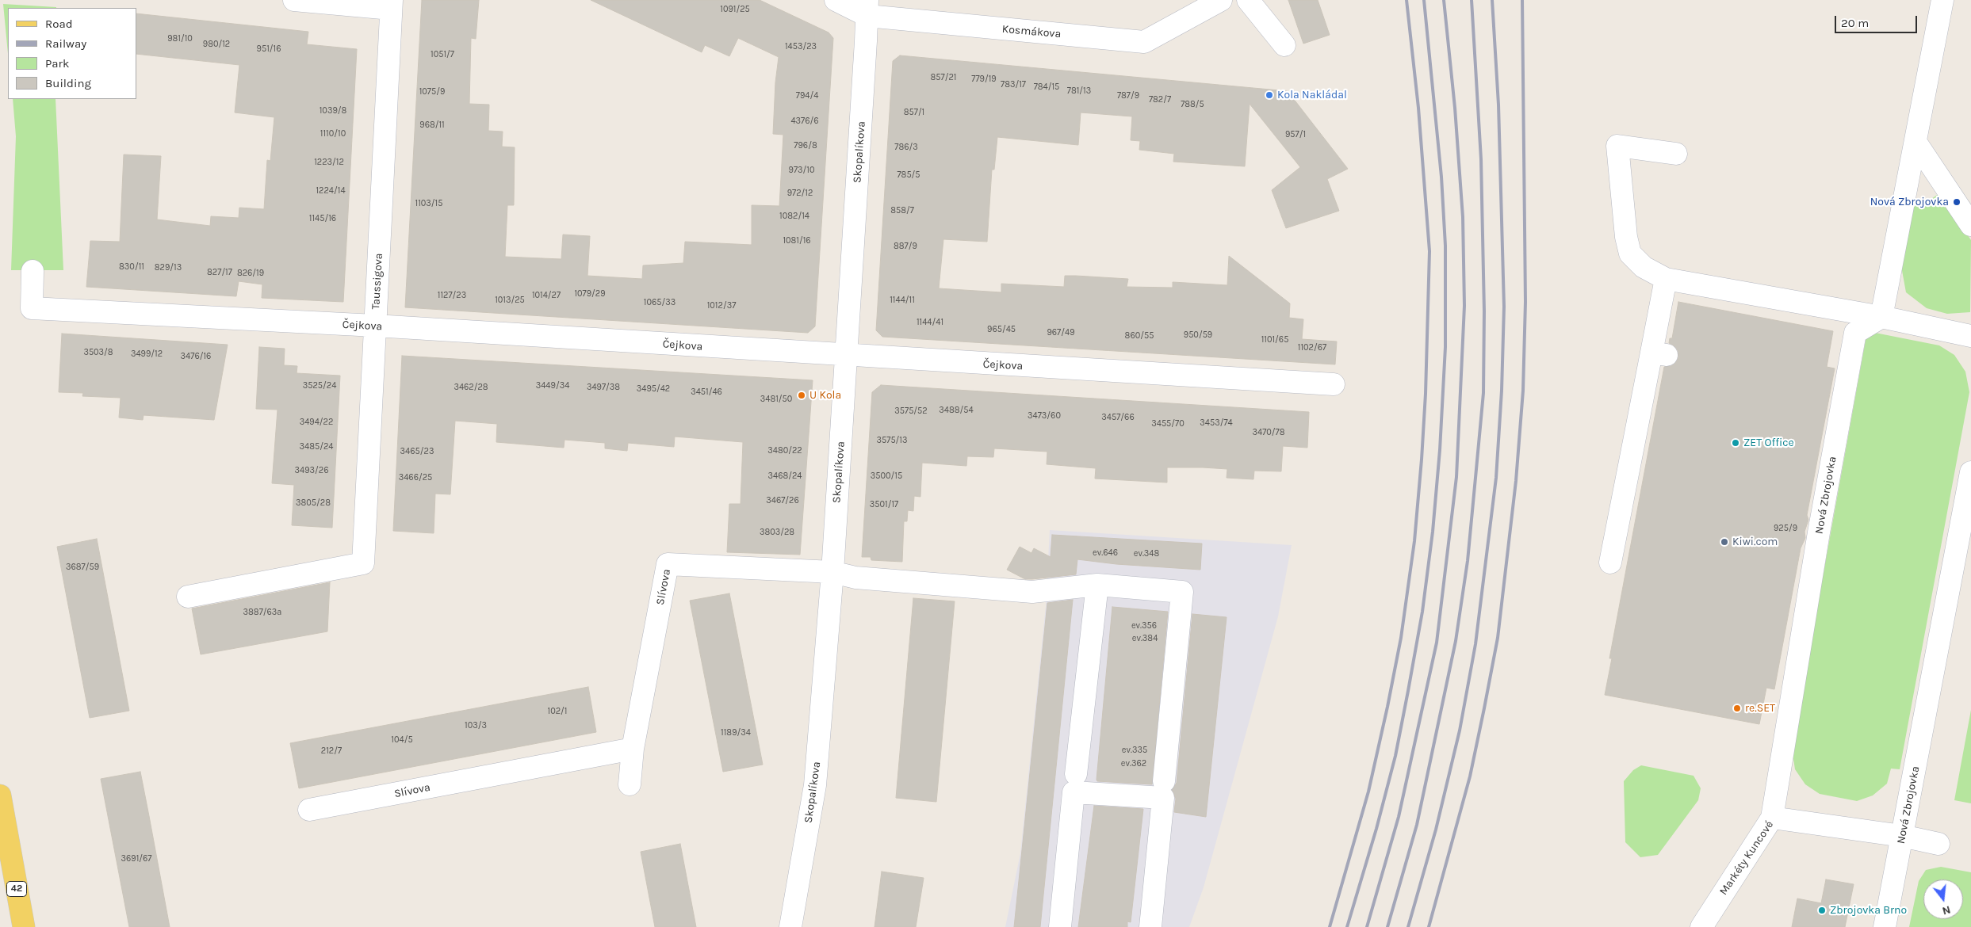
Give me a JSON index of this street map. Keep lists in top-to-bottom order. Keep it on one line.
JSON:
{"streets":{"main road":["42"],"street":["Kosmákova","Skopalíkova","Taussigova","Čejkova","Nová Zbrojovka","Slívova","Markéty Kuncové"]},"crossings":[["Kosmákova","Skopalíkova"],["Skopalíkova","Čejkova"],["Skopalíkova","Slívova"],["Taussigova","Čejkova"],["Nová Zbrojovka","Markéty Kuncové"]],"places":["Kola Nakládal","Nová Zbrojovka","U Kola","ZET Office","Kiwi.com","re.SET","Zbrojovka Brno"],"house_numbers":["1091/25","981/10","980/12","1453/23","951/16","1051/7","857/21","779/19","783/17","784/15","781/13","1075/9","794/4","787/9","782/7","788/5","1039/8","857/1","4376/6","968/11","1110/10","957/1","796/8","786/3","1223/12","973/10","785/5","1224/14","972/12","1103/15","858/7","1082/14","1145/16","1081/16","887/9","830/11","829/13","827/17","826/19","1079/29","1127/23","1014/27","1013/25","1144/11","1065/33","1012/37","1144/41","965/45","967/49","950/59","860/55","1101/65","1102/67","3503/8","3499/12","3476/16","3525/24","3449/34","3462/28","3497/38","3495/42","3451/46","3481/50","3488/54","3575/52","3473/60","3457/66","3494/22","3453/74","3455/70","3470/78","3575/13","3485/24","3480/22","3465/23","3493/26","3468/24","3500/15","3466/25","3467/26","3805/28","3501/17","925/9","3803/28","ev.646","ev.348","3687/59","3887/63a","ev.356","ev.384","102/1","103/3","1189/34","104/5","ev.335","212/7","ev.362","3691/67"],"legend":["Road","Railway","Park","Building"],"scale_bar":"20 m","north":"bottom"}
